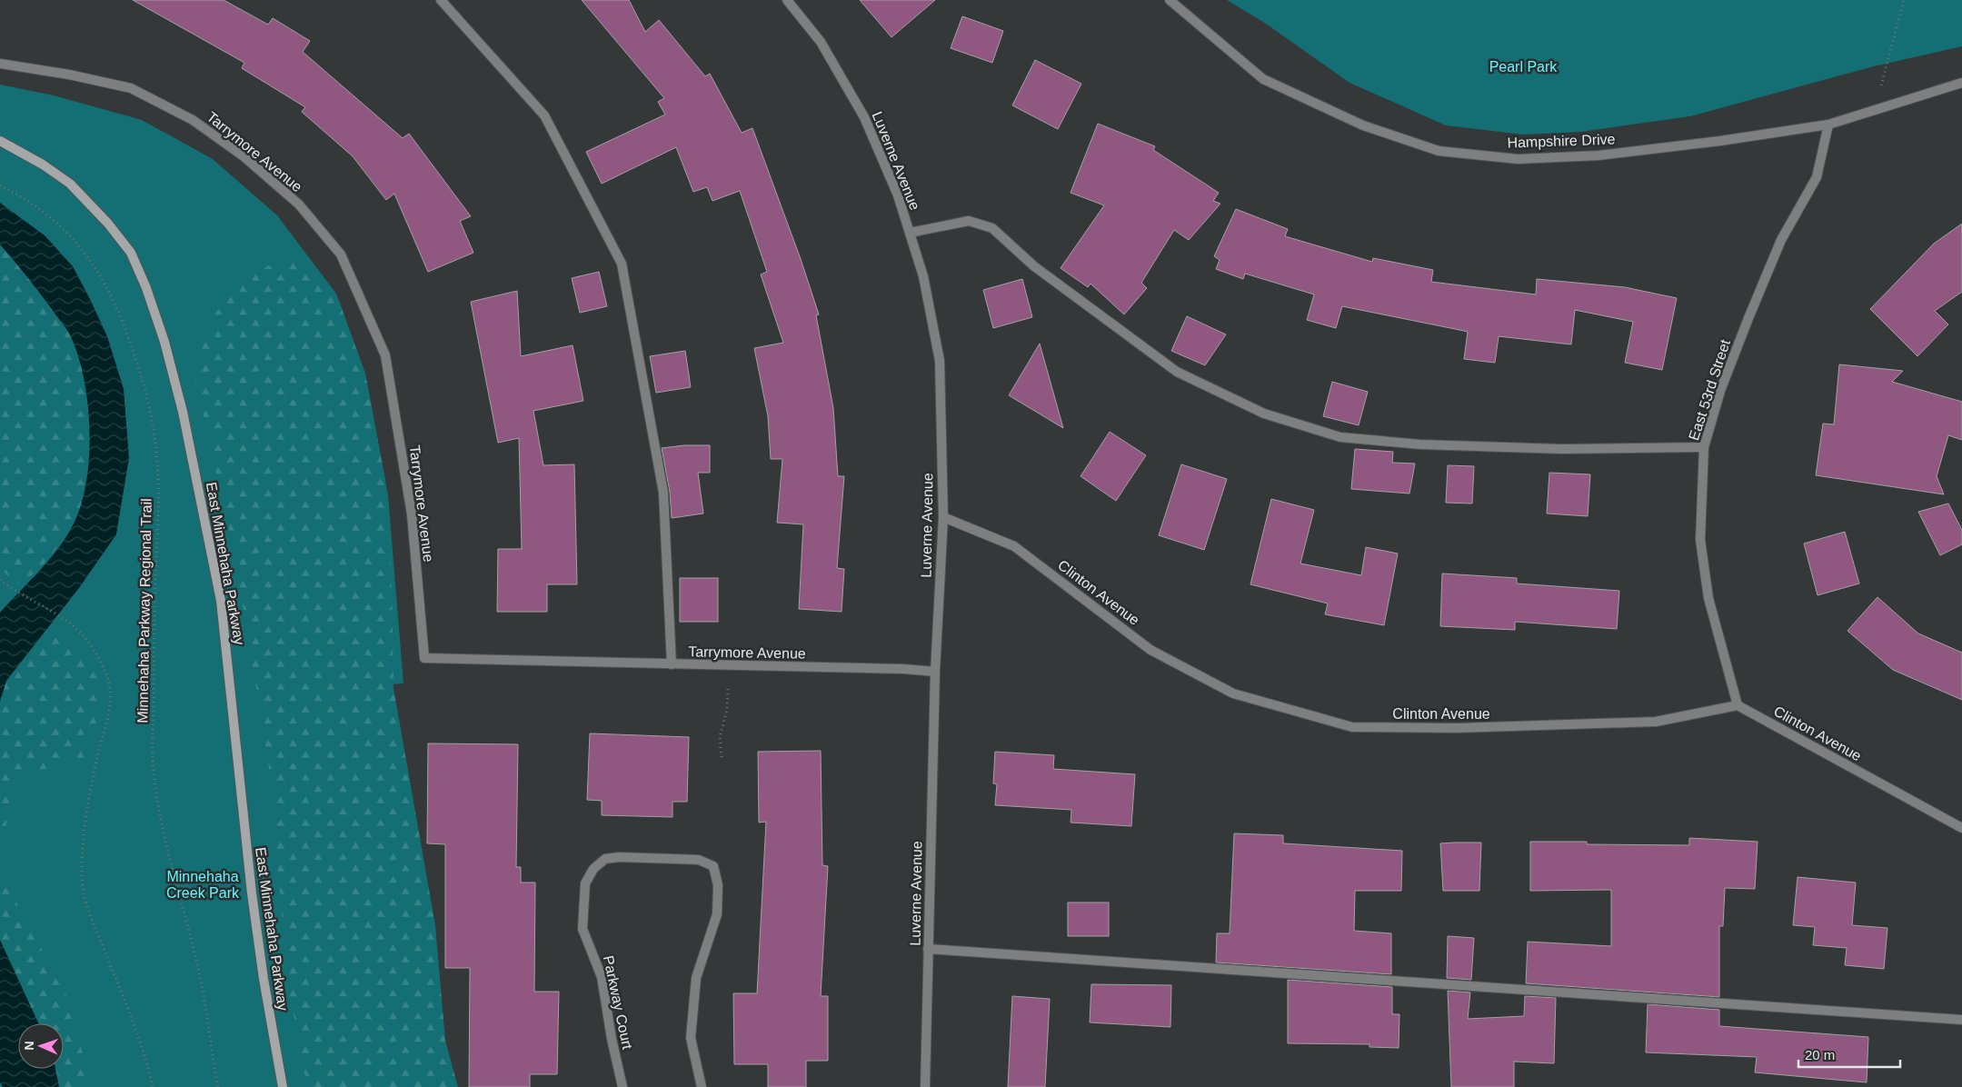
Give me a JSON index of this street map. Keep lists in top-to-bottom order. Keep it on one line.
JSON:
{"streets":{"street":["Hampshire Drive","Tarrymore Avenue","Luverne Avenue","East 53rd Street","East Minnehaha Parkway","Clinton Avenue","Parkway Court"],"path":["Minnehaha Parkway Regional Trail"]},"crossings":[["Hampshire Drive","East 53rd Street"],["Tarrymore Avenue","Luverne Avenue"],["Luverne Avenue","Clinton Avenue"],["East 53rd Street","Clinton Avenue"]],"parks":["Pearl Park","Minnehaha Creek Park"],"scale_bar":"20 m","north":"left"}
